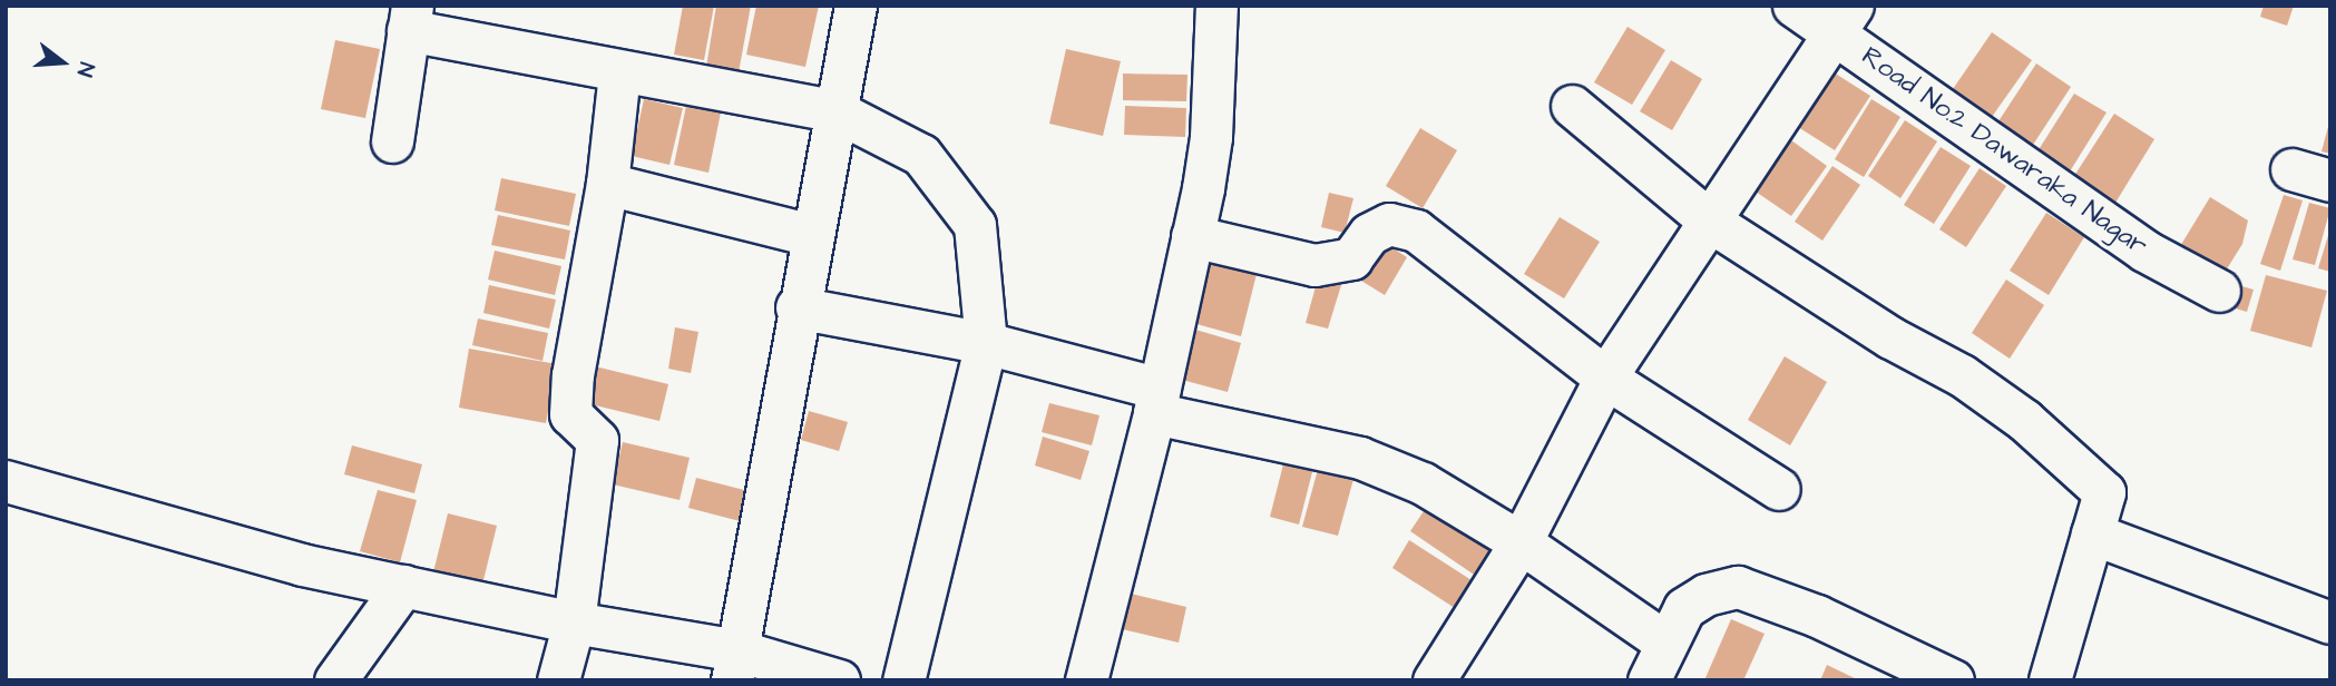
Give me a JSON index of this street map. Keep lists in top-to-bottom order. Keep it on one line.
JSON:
{"streets":{"street":["Road No.2 Dawaraka Nagar"]},"north":"right"}
